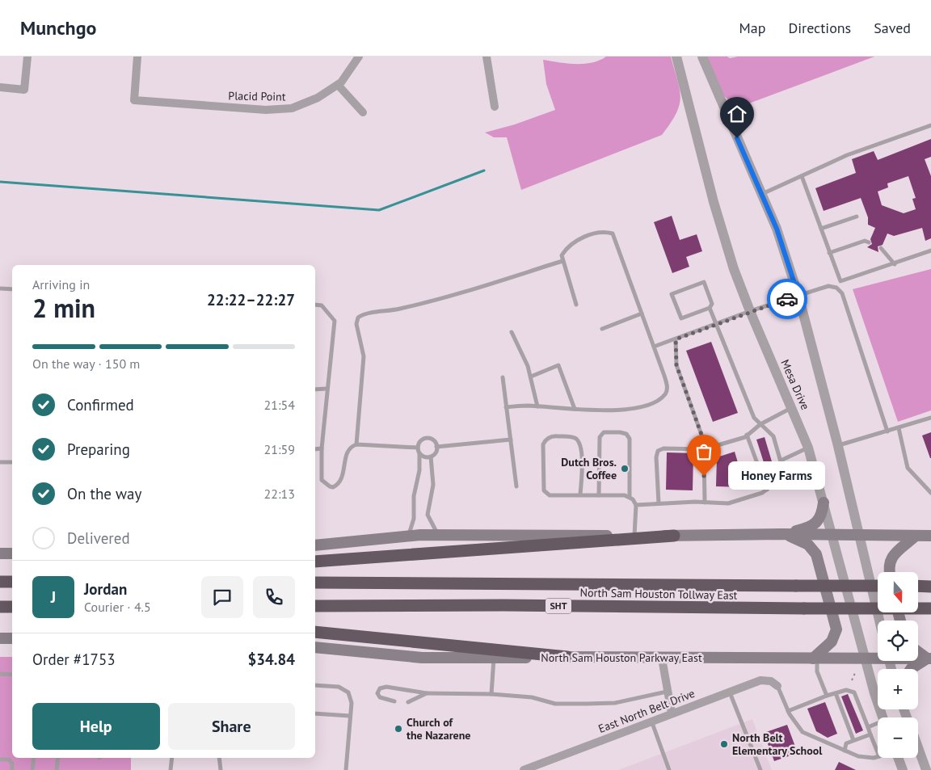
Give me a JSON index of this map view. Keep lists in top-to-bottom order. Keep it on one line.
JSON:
{"streets":{"highway":["North Sam Houston Tollway East","SHT"],"main road":["North Sam Houston Parkway East"],"street":["Placid Point","Mesa Drive","East North Belt Drive"]},"crossings":[["Mesa Drive","North Sam Houston Parkway East"]],"places":["Dutch Bros. Coffee","Honey Farms","Church of the Nazarene","North Belt Elementary School"],"north":"bottom","page":{"header":"Munchgo","nav":["Map","Directions","Saved"],"heading":["2 min","Arriving in","22:22–22:27"],"panel":["Jordan","Courier · 4.5","Order #1753","$34.84"],"bar":"On the way · 150 m","list":[["Confirmed","21:54"],["Preparing","21:59"],["On the way","22:13"],"Delivered"],"bubble":"Honey Farms","map_buttons":["+","−"],"round":"J","buttons":["Help","Share"]}}
